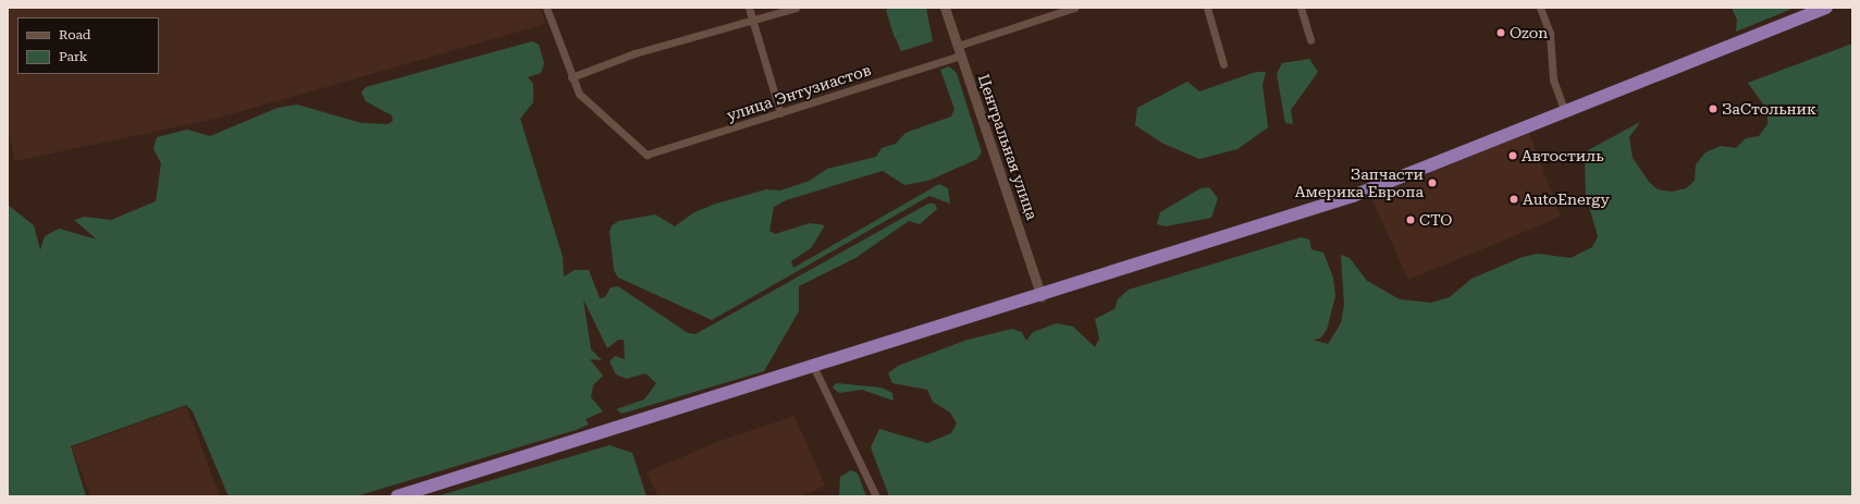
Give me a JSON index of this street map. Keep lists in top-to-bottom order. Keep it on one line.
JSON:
{"streets":{"street":["улица Энтузиастов","Центральная улица"]},"crossings":[["улица Энтузиастов","Центральная улица"]],"places":["Ozon","ЗаСтольник","Автостиль","Запчасти Америка Европа","AutoEnergy","СТО"],"legend":["Road","Park"]}
